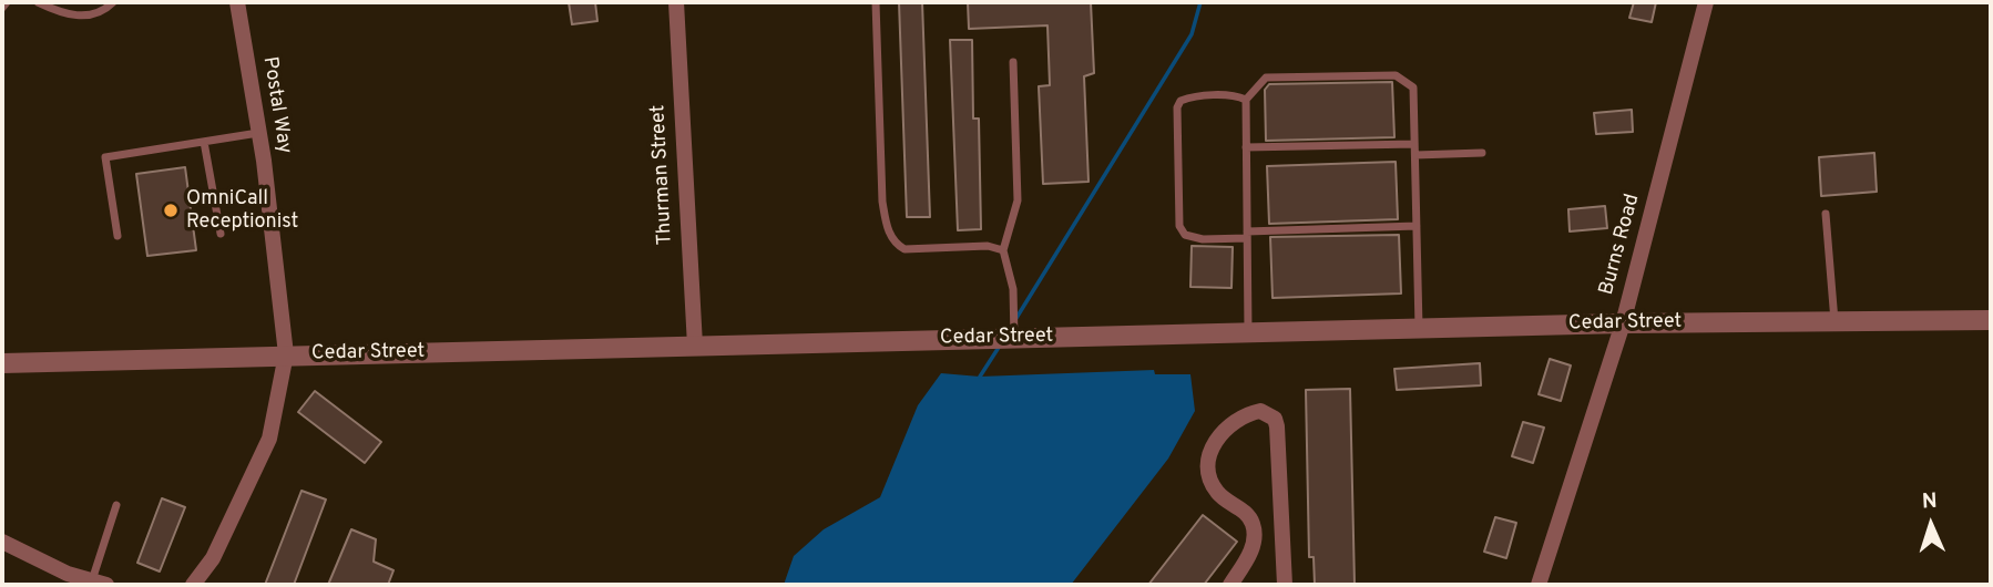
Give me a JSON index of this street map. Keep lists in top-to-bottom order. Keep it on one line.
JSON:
{"streets":{"street":["Postal Way","Thurman Street","Burns Road","Cedar Street"]},"crossings":[["Postal Way","Cedar Street"],["Thurman Street","Cedar Street"],["Burns Road","Cedar Street"]],"places":["OmniCall Receptionist"],"north":"top"}
